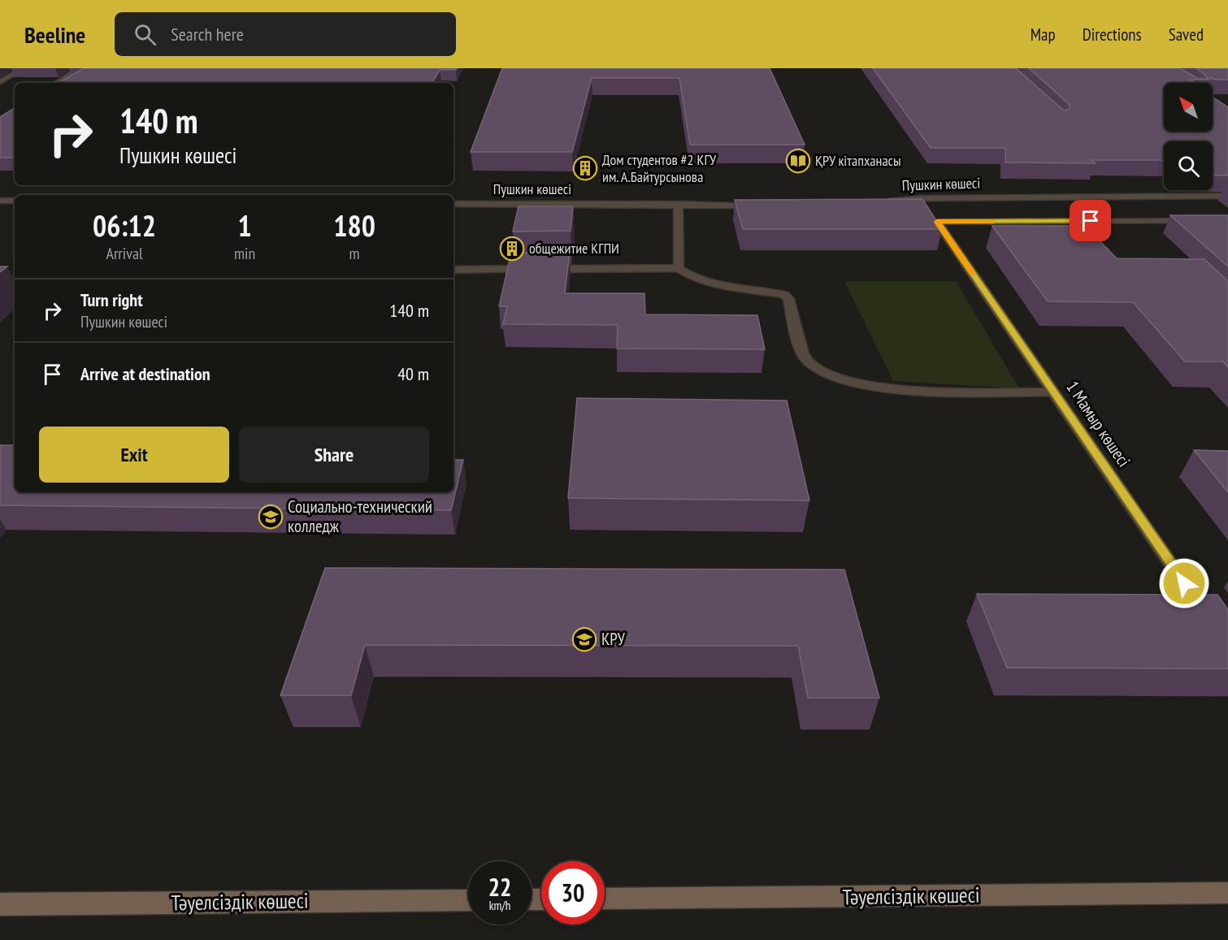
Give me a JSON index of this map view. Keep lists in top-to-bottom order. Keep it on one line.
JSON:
{"streets":{"main road":["Тәуелсіздік көшесі"],"street":["Пушкин көшесі","1 Мамыр көшесі"]},"places":{"library":["ҚРУ кітапханасы"],"building":["Дом студентов #2 КГУ им. А.Байтурсынова","общежитие КГПИ"],"school or university":["Социально-технический колледж","КРУ"]},"north":"top left","page":{"header":"Beeline","search":"Search here","nav":["Map","Directions","Saved"],"turn":["140 m","Пушкин көшесі"],"eta":["06:12","Arrival","1","min","180","m"],"list":[{"name":"Turn right","note":"Пушкин көшесі","value":"140 m"},{"name":"Arrive at destination","value":"40 m"}],"buttons":["Exit","Share"],"speed":"22 km/h","limit":"30"}}
